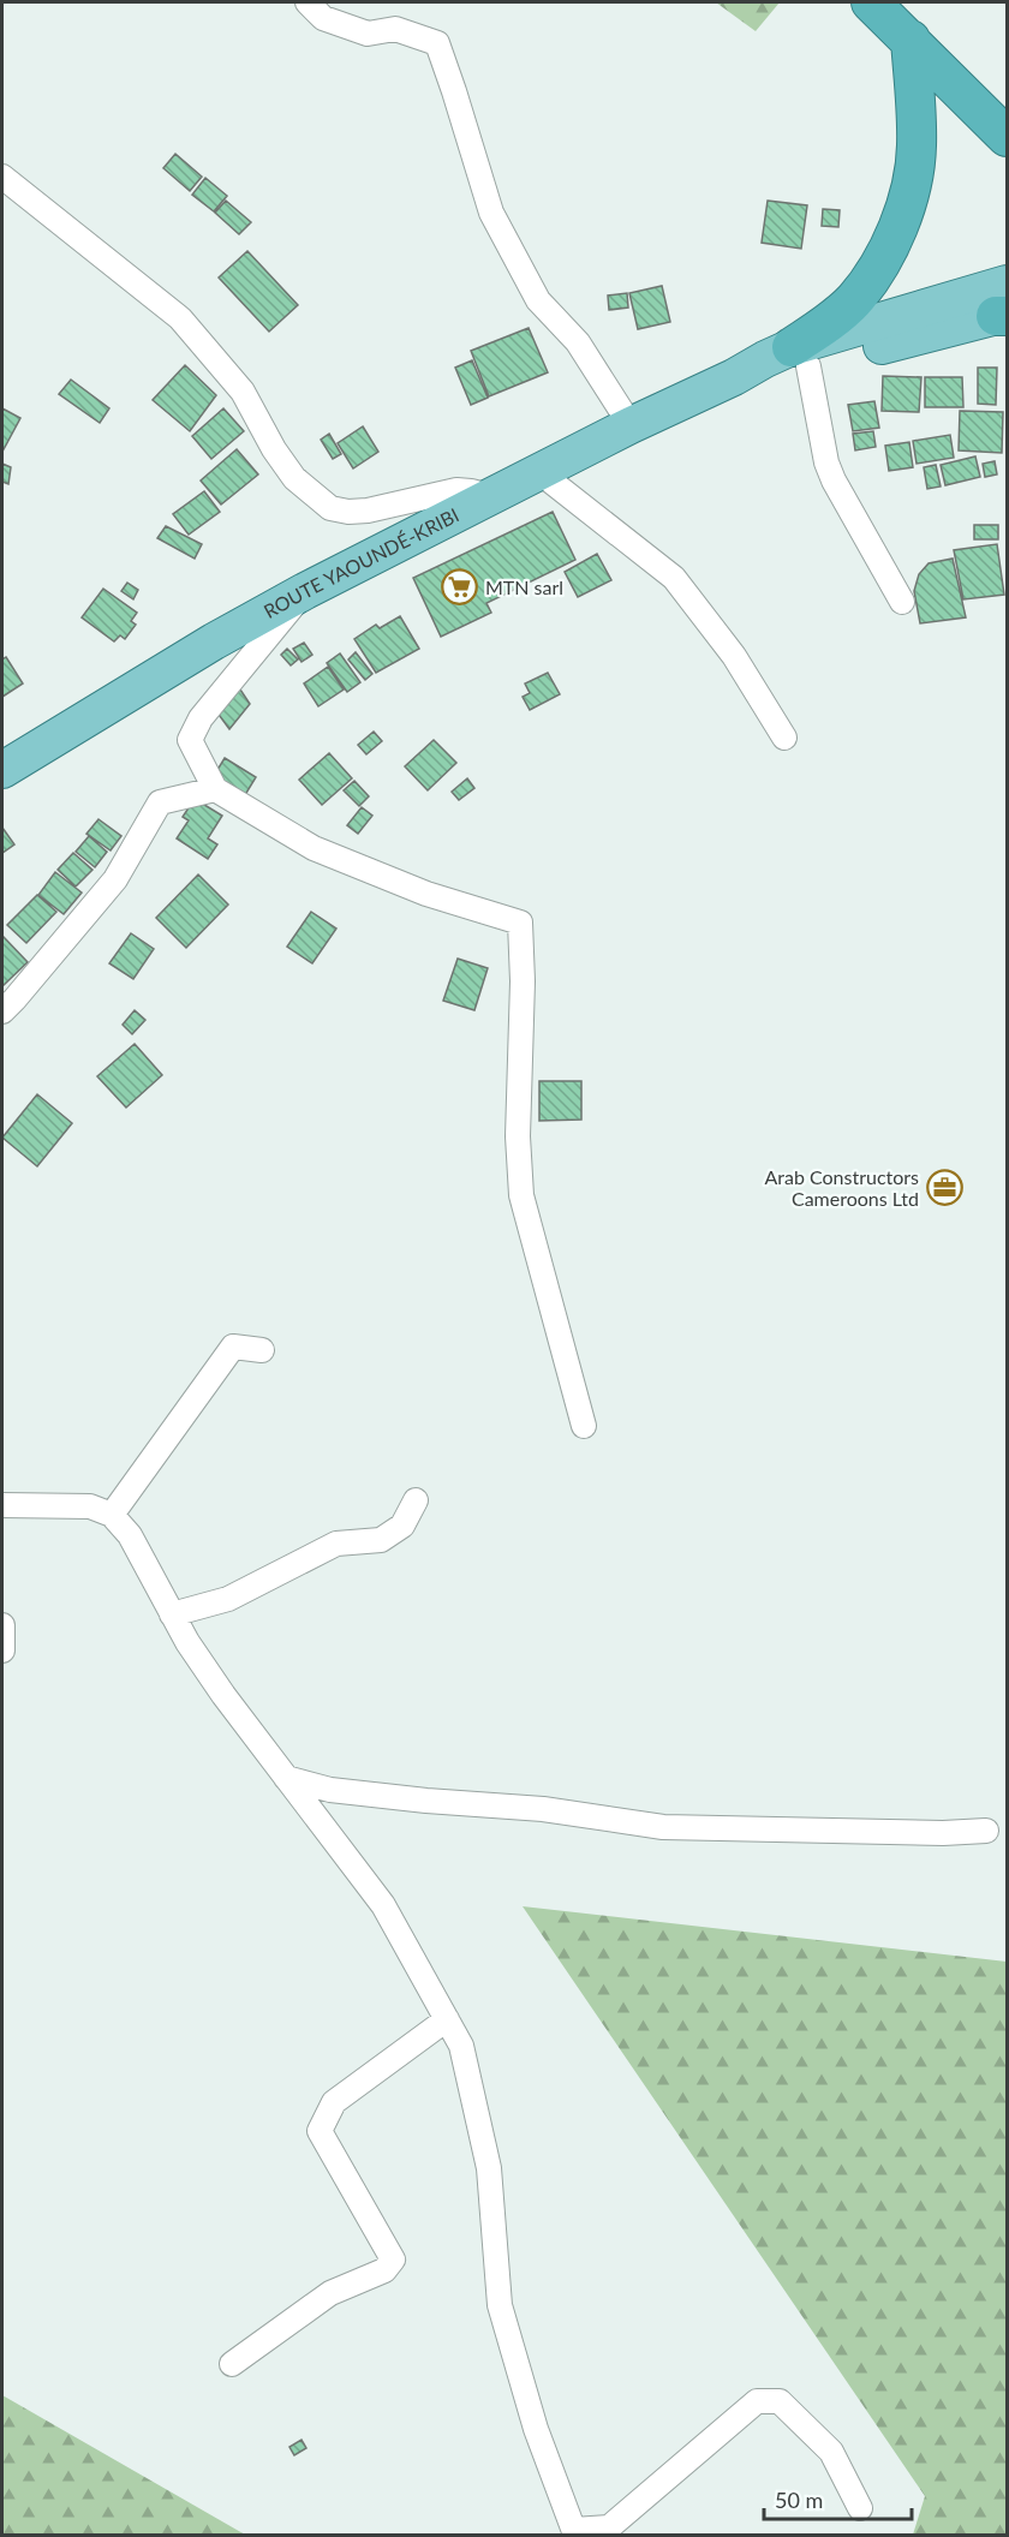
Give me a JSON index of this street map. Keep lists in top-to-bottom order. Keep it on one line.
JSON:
{"streets":{"main road":["ROUTE YAOUNDÉ-KRIBI"]},"places":{"supermarket":["MTN sarl"],"office":["Arab Constructors Cameroons Ltd"]},"scale_bar":"50 m"}
